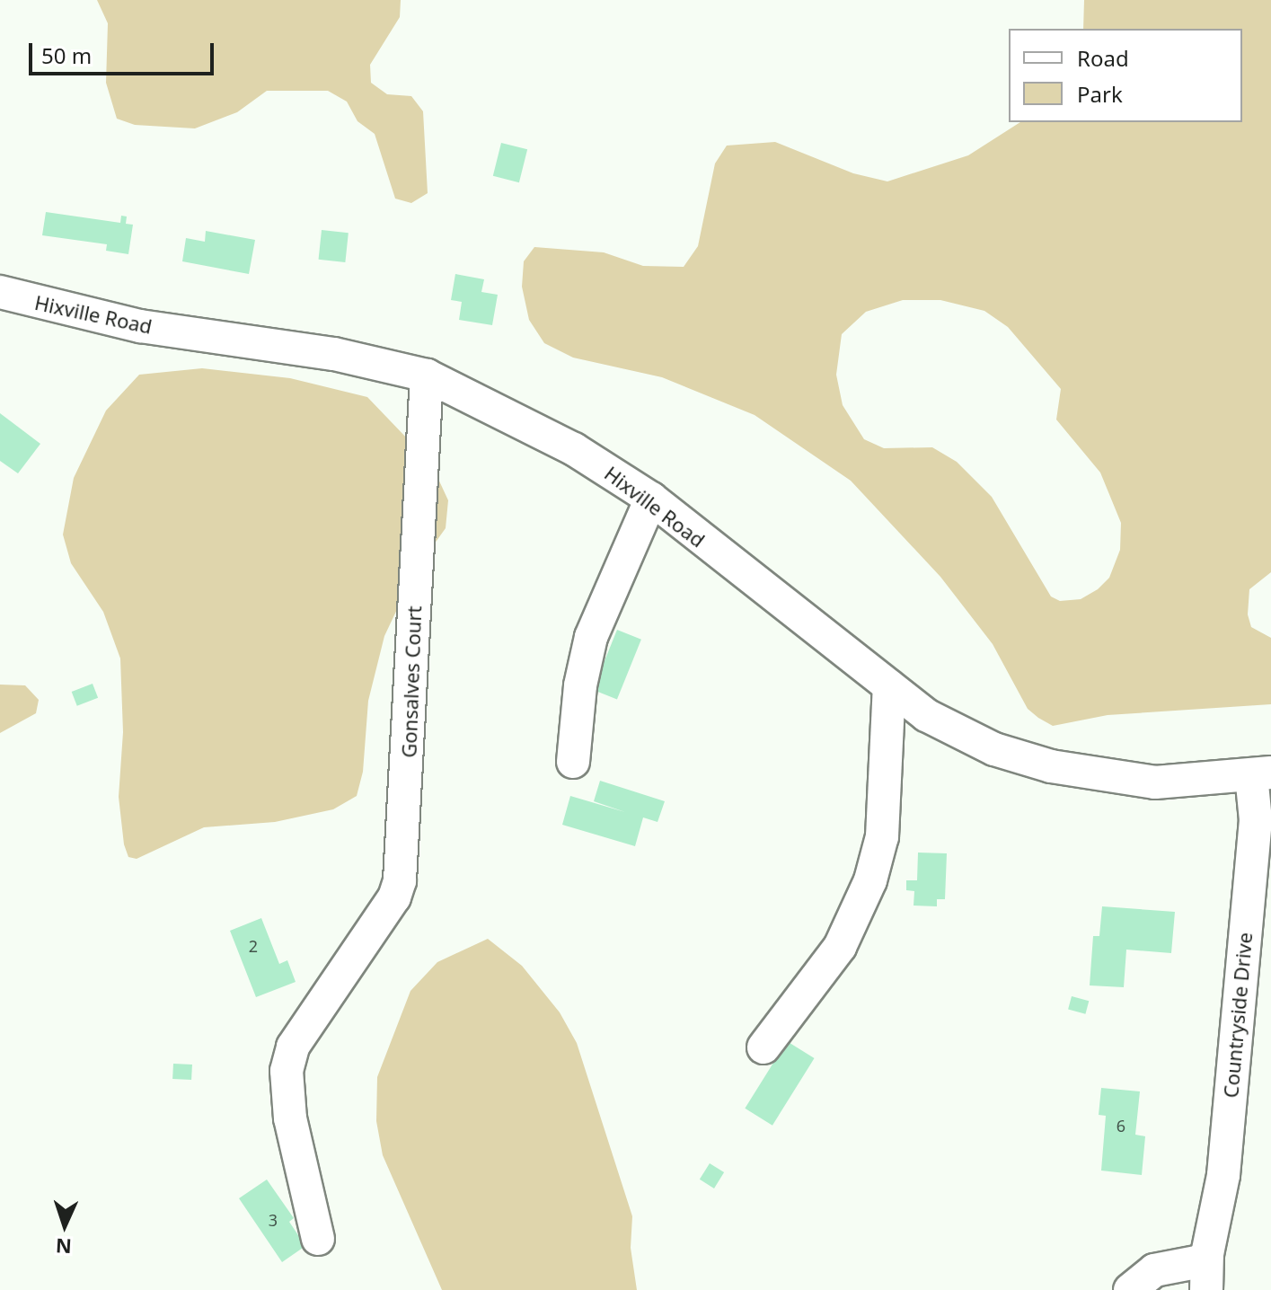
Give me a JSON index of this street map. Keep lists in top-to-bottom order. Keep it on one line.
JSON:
{"streets":{"street":["Hixville Road","Gonsalves Court","Countryside Drive"]},"crossings":[["Hixville Road","Gonsalves Court"],["Hixville Road","Countryside Drive"]],"house_numbers":["2","6","3"],"legend":["Road","Park"],"scale_bar":"50 m","north":"bottom"}
